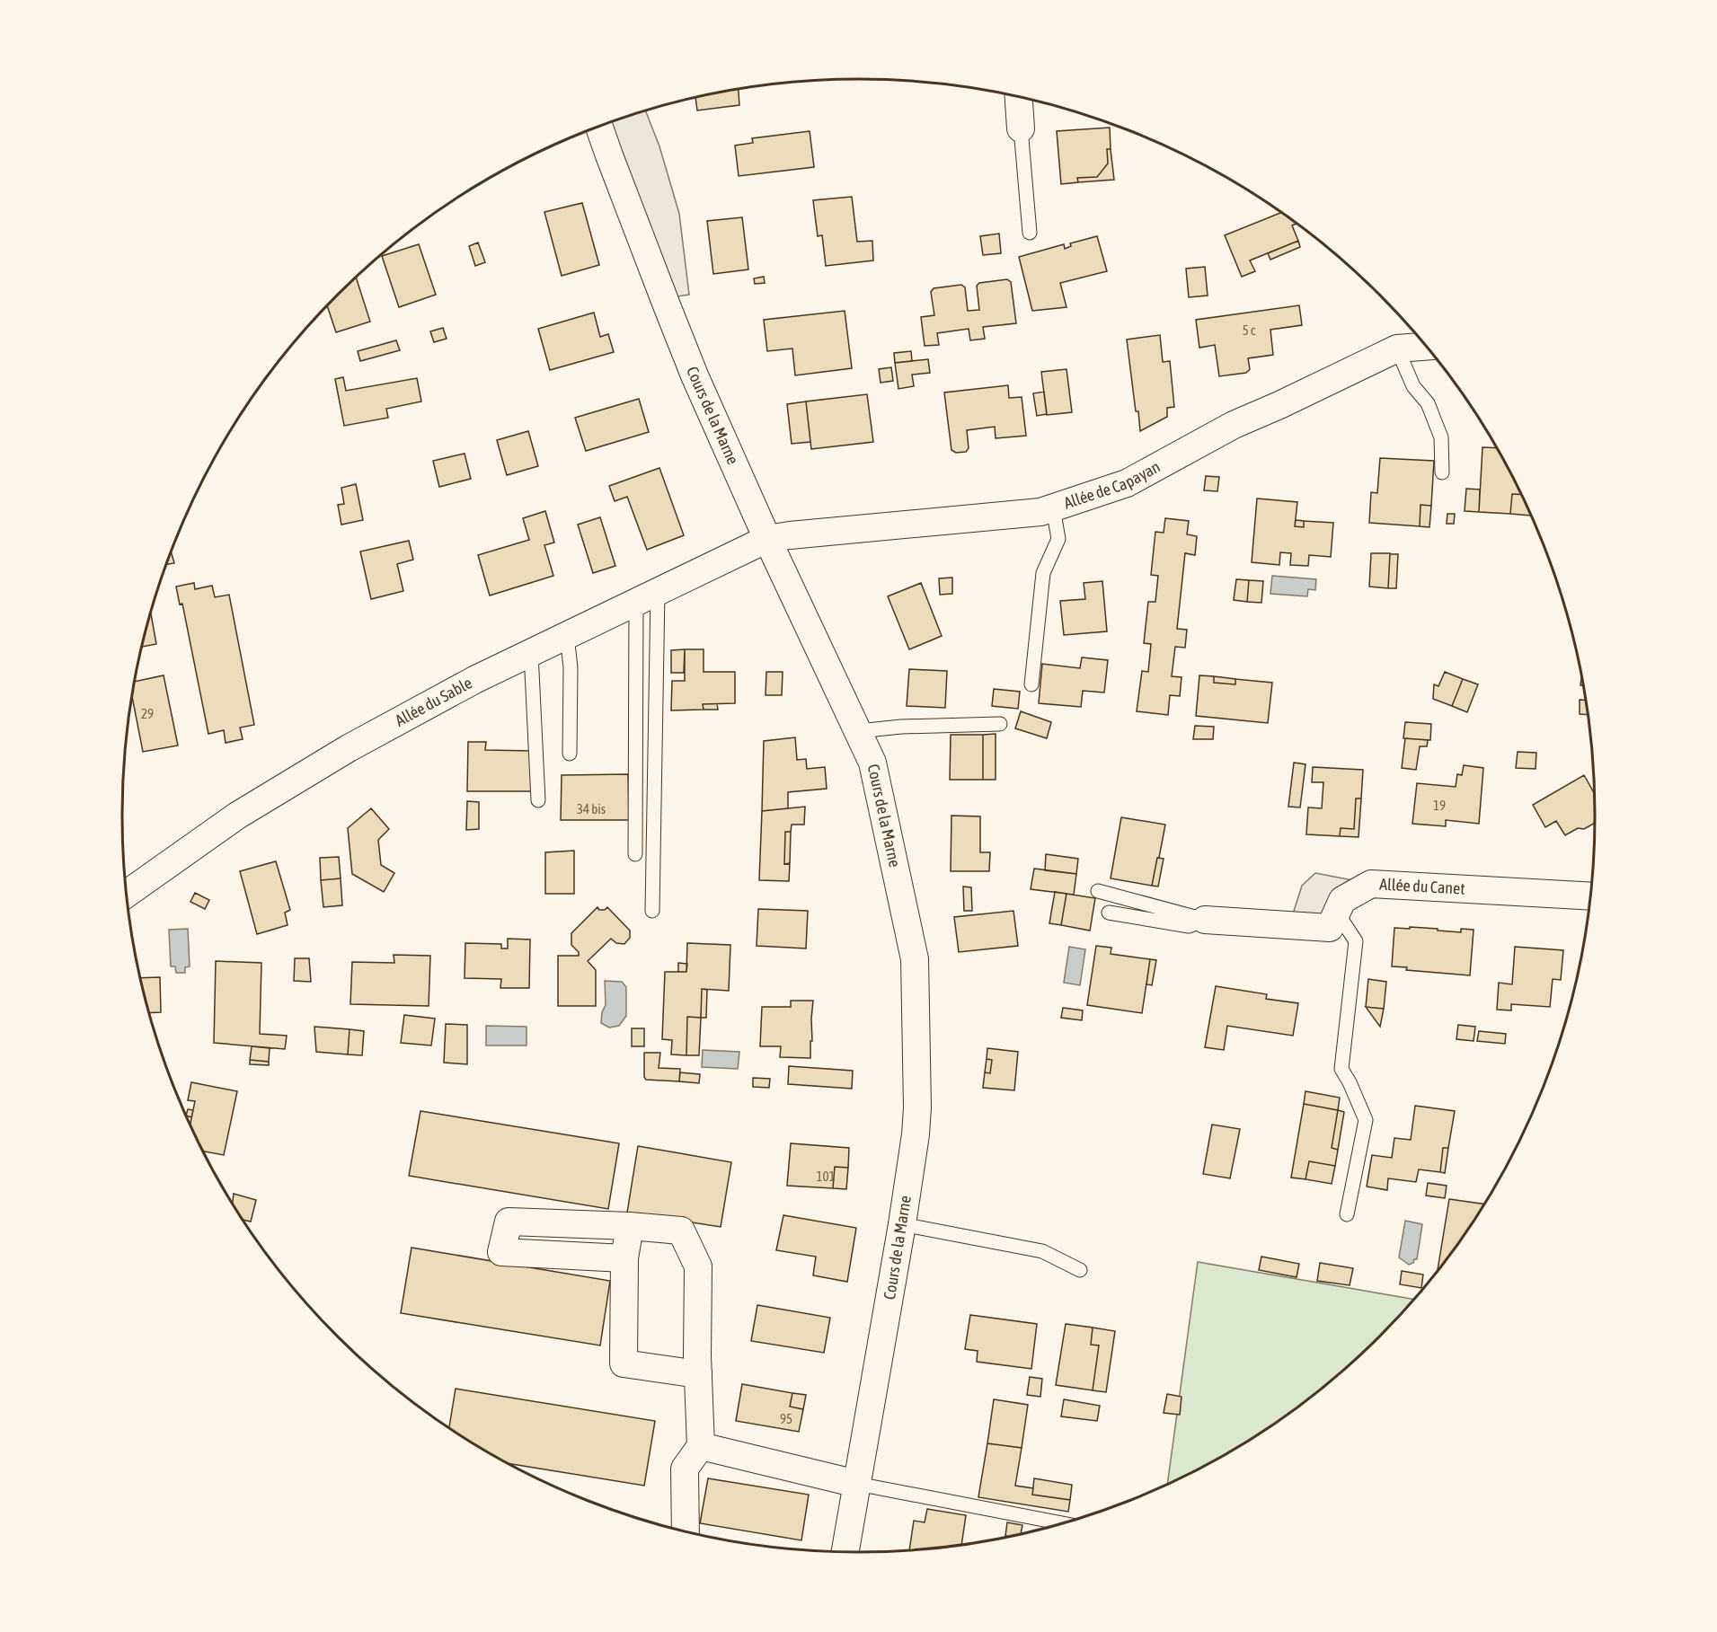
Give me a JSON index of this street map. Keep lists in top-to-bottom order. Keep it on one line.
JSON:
{"streets":{"street":["Cours de la Marne","Allée de Capayan","Allée du Sable","Allée du Canet"]},"crossings":[["Cours de la Marne","Allée de Capayan"],["Cours de la Marne","Allée du Sable"],["Allée de Capayan","Allée du Sable"]],"house_numbers":["5 c","29","19","34 bis","101","95"]}
